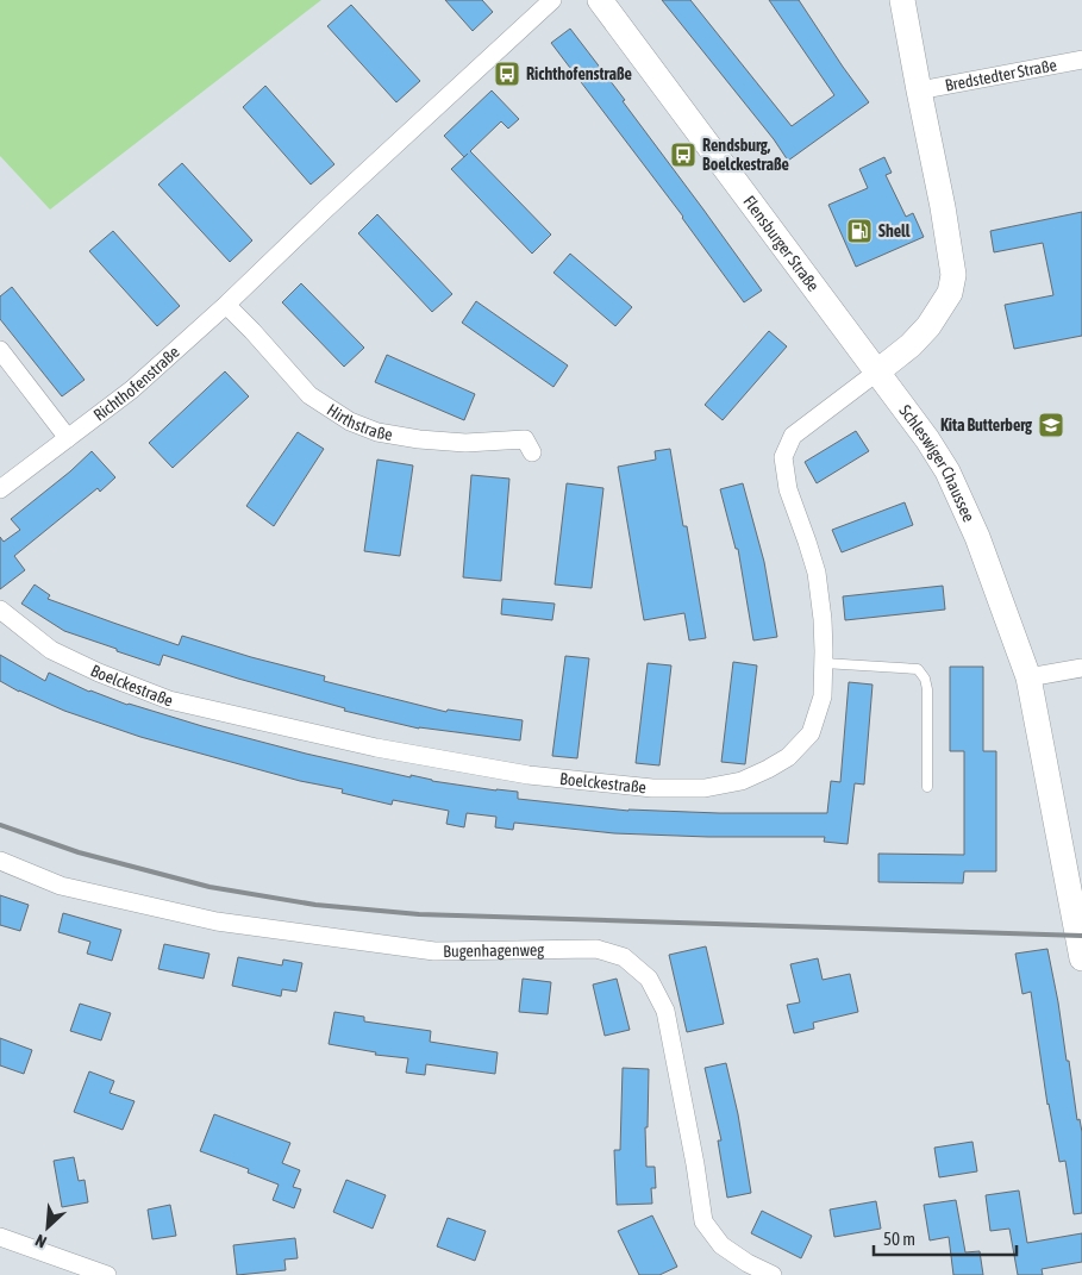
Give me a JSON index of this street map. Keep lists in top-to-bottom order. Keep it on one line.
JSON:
{"streets":{"main road":["Flensburger Straße","Schleswiger Chaussee"],"street":["Bredstedter Straße","Richthofenstraße","Hirthstraße","Boelckestraße","Bugenhagenweg"]},"crossings":[["Flensburger Straße","Schleswiger Chaussee"],["Flensburger Straße","Boelckestraße"],["Richthofenstraße","Hirthstraße"],["Schleswiger Chaussee","Boelckestraße"]],"places":{"bus stop":["Richthofenstraße","Rendsburg, Boelckestraße"],"fuel station":["Shell"],"school or university":["Kita Butterberg"]},"scale_bar":"50 m","north":"bottom left"}
